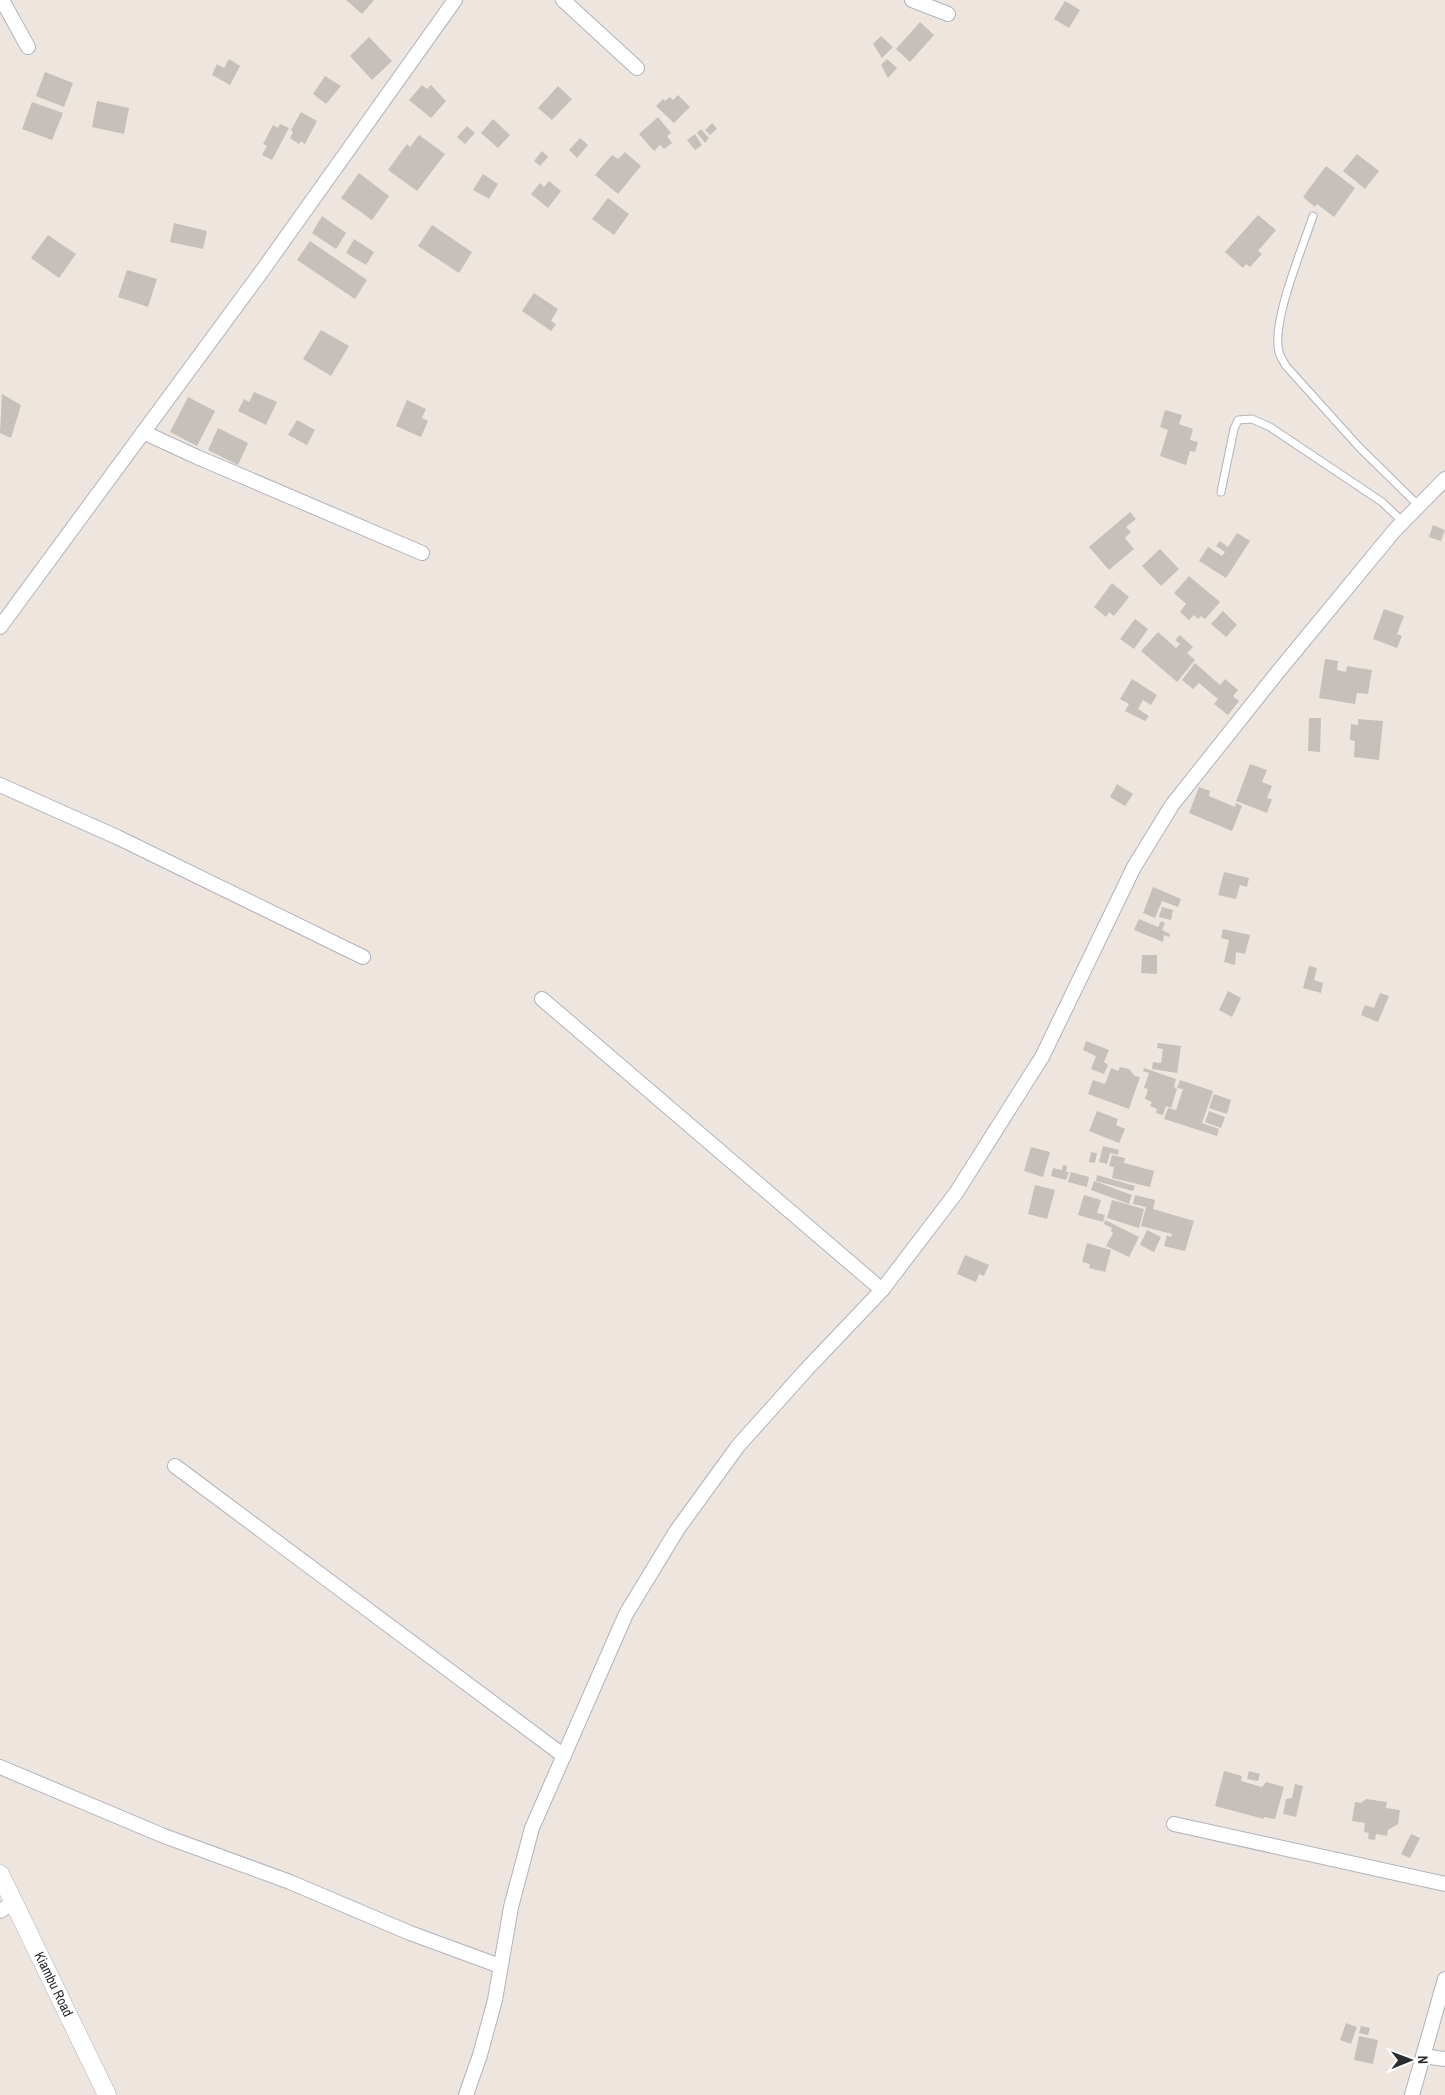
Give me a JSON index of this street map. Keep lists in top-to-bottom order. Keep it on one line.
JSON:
{"streets":{"street":["Kiambu Road"]},"north":"right"}
